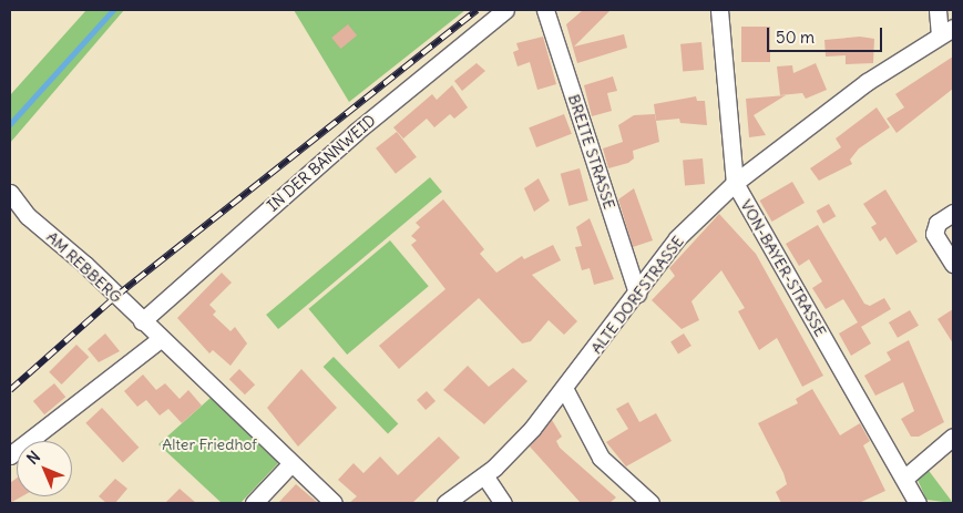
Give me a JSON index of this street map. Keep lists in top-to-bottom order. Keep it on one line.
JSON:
{"streets":{"street":["BREITE STRASSE","IN DER BANNWEID","AM REBBERG","VON-BAYER-STRASSE","ALTE DORFSTRASSE"]},"crossings":[["BREITE STRASSE","ALTE DORFSTRASSE"],["IN DER BANNWEID","AM REBBERG"],["VON-BAYER-STRASSE","ALTE DORFSTRASSE"]],"parks":["Alter Friedhof"],"scale_bar":"50 m","north":"top left"}
